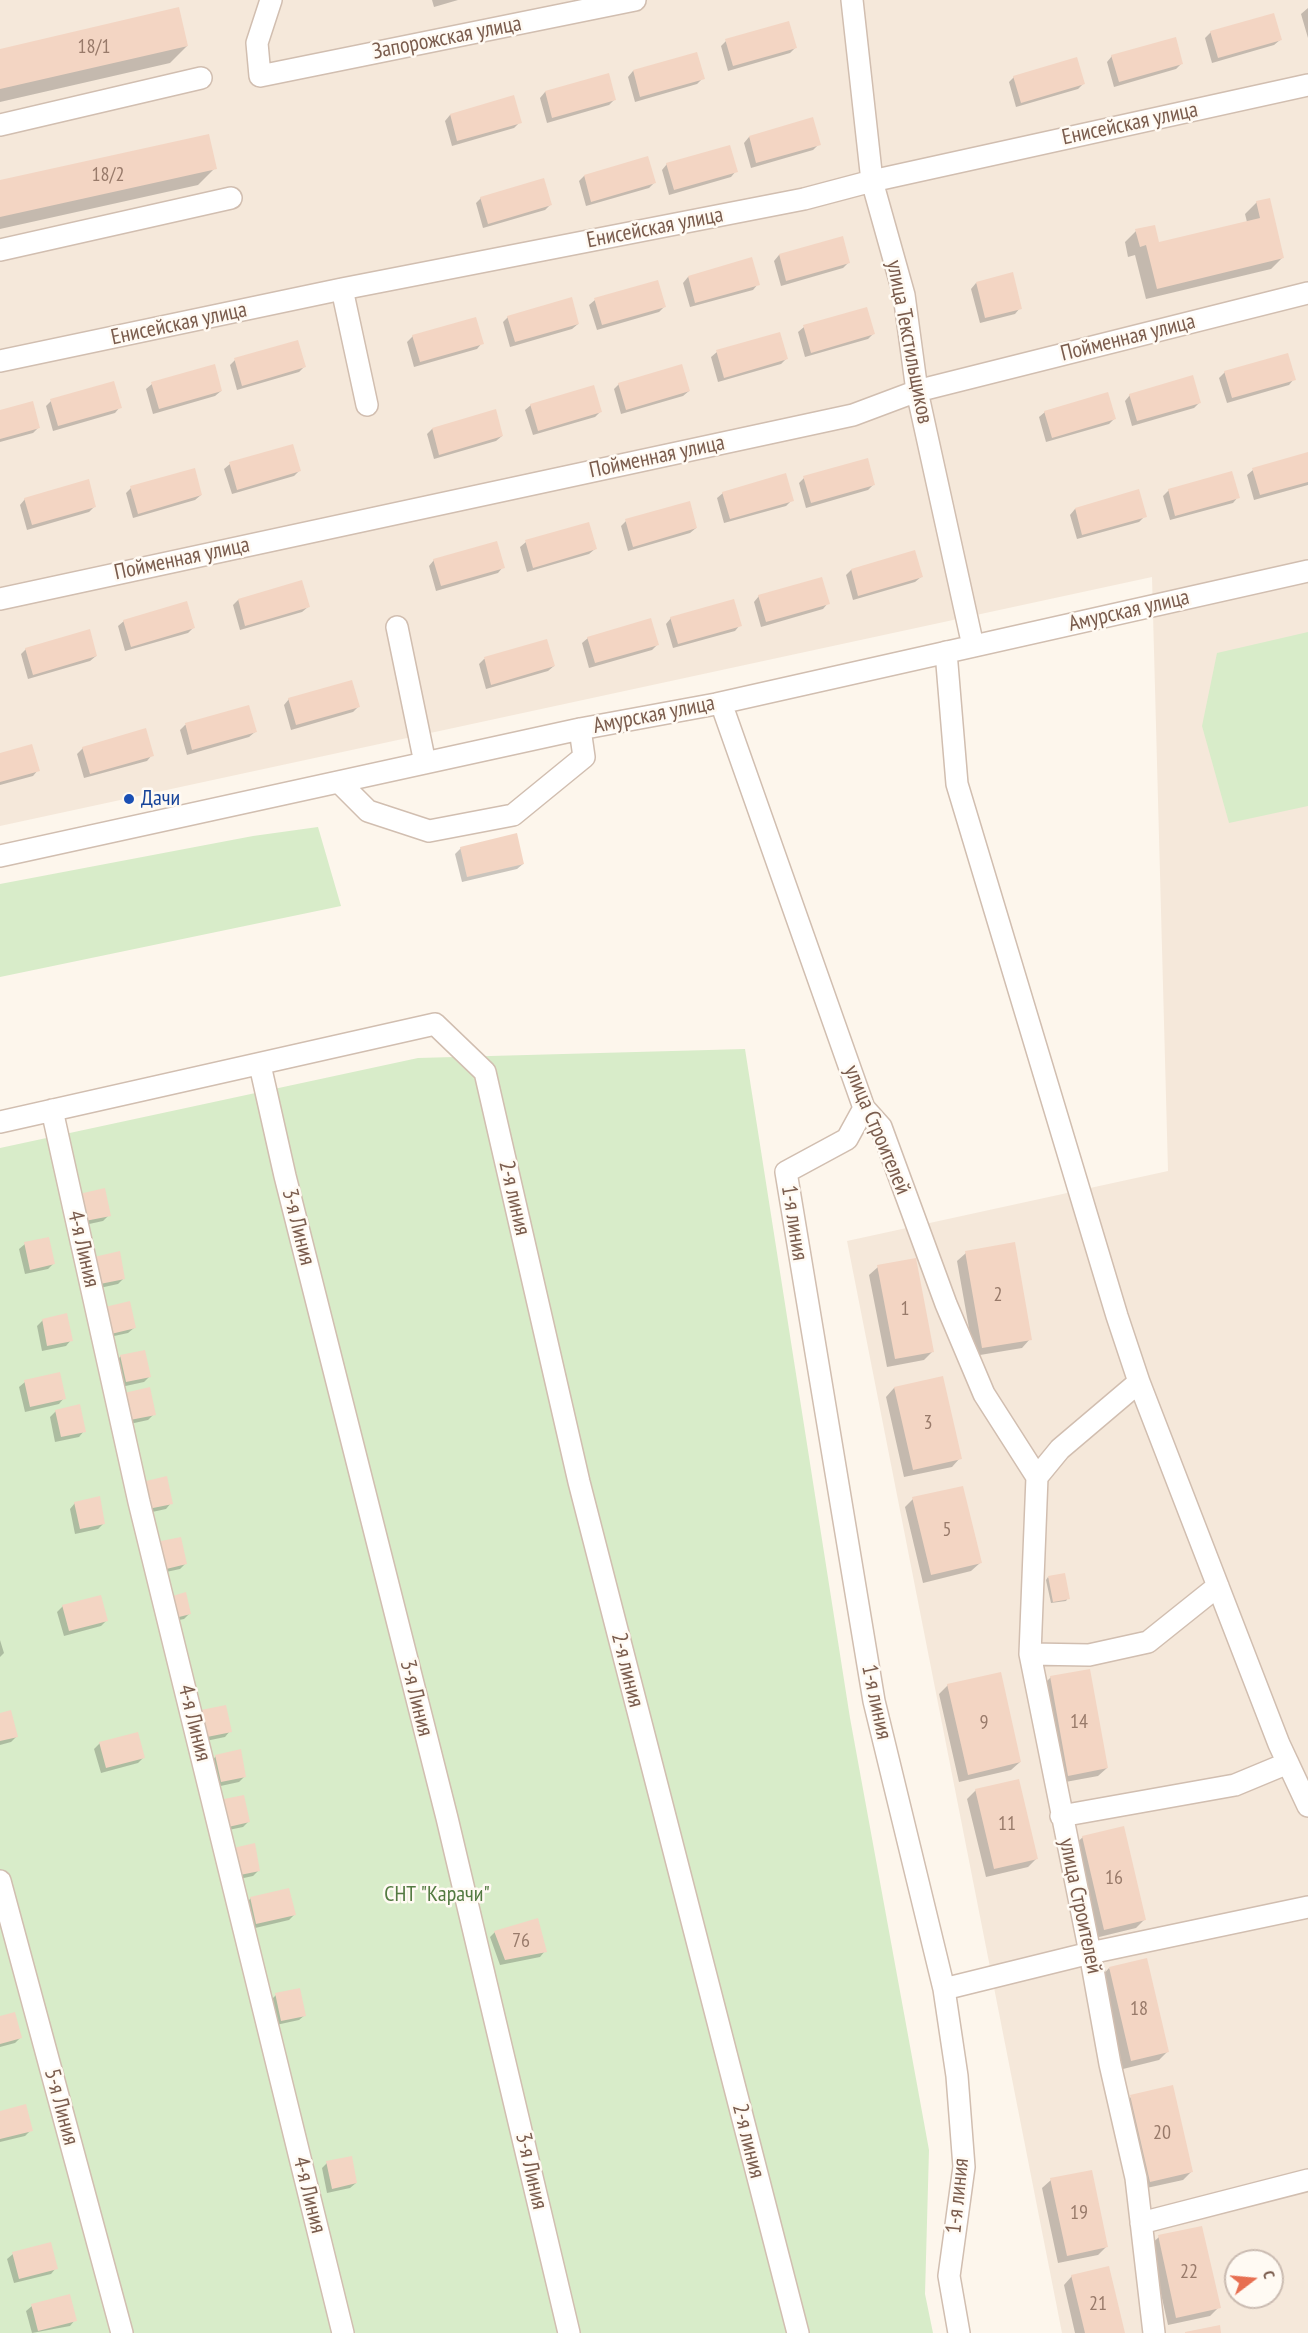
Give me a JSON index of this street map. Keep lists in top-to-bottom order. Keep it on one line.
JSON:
{"streets":{"street":["Запорожская улица","Енисейская улица","Пойменная улица","улица Текстильщиков","Амурская улица","улица Строителей","2-я линия","1-я линия","3-я Линия","4-я Линия","5-я Линия"]},"crossings":[["Енисейская улица","улица Текстильщиков"],["Пойменная улица","улица Текстильщиков"],["улица Текстильщиков","Амурская улица"],["Амурская улица","улица Строителей"],["улица Строителей","1-я линия"],["2-я линия","3-я Линия"]],"parks":["СНТ \"Карачи\""],"places":["Дачи"],"house_numbers":["18/1","18/2","2","1","3","5","14","9","11","16","76","18","20","19","22","21"],"north":"right"}
